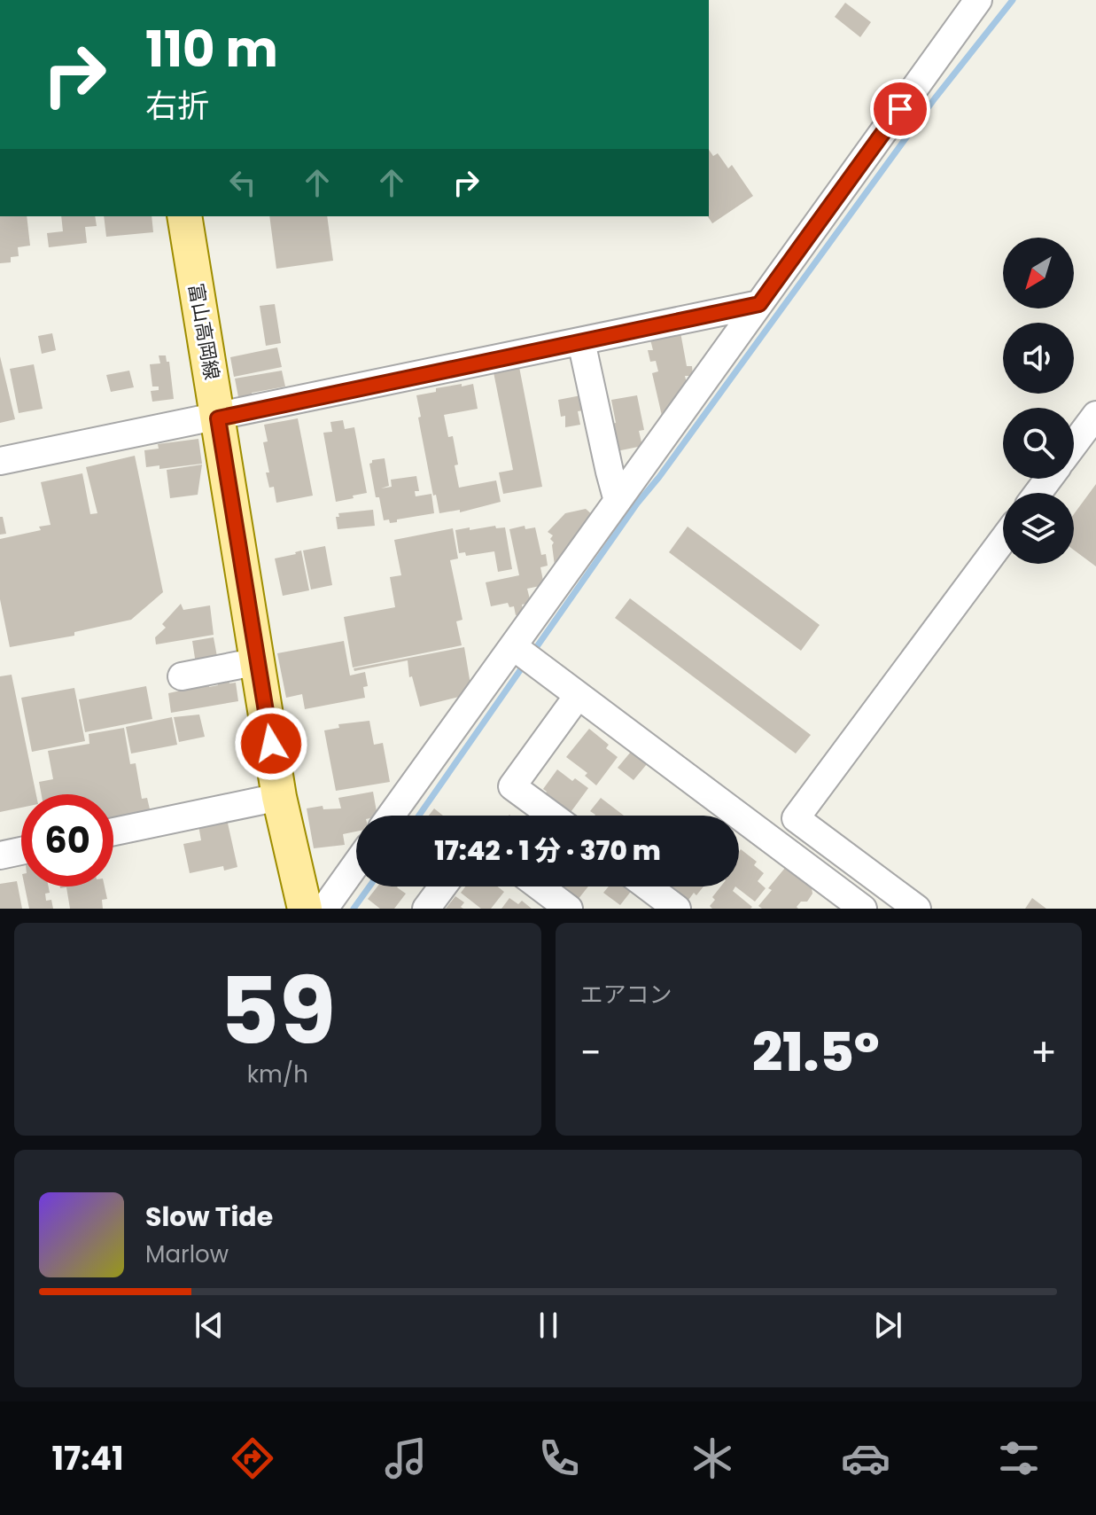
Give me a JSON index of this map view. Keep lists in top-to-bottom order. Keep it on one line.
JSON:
{"streets":{"main road":["富山高岡線"]},"north":"bottom left","page":{"turn":["110 m","右折"],"limit":"60","trip":"17:42 · 1 分 · 370 m","tile":[["59","km/h"],"エアコン"],"heat":["−","21.5°","+"],"song":["Slow Tide","Marlow"],"tabs":"17:41"}}
